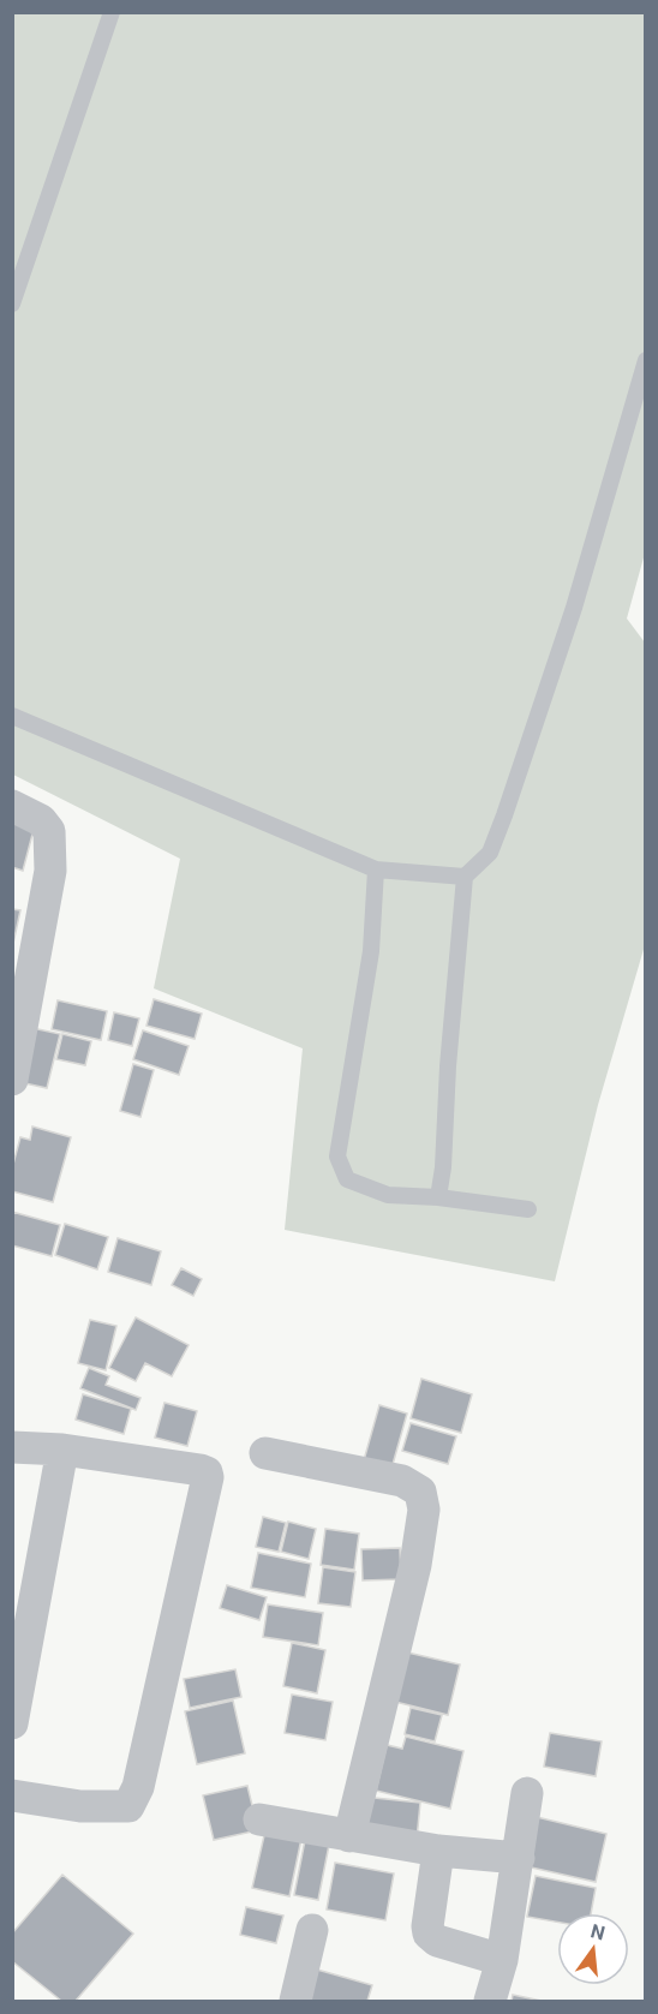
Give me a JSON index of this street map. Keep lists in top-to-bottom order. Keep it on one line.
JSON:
{"north":"top"}
